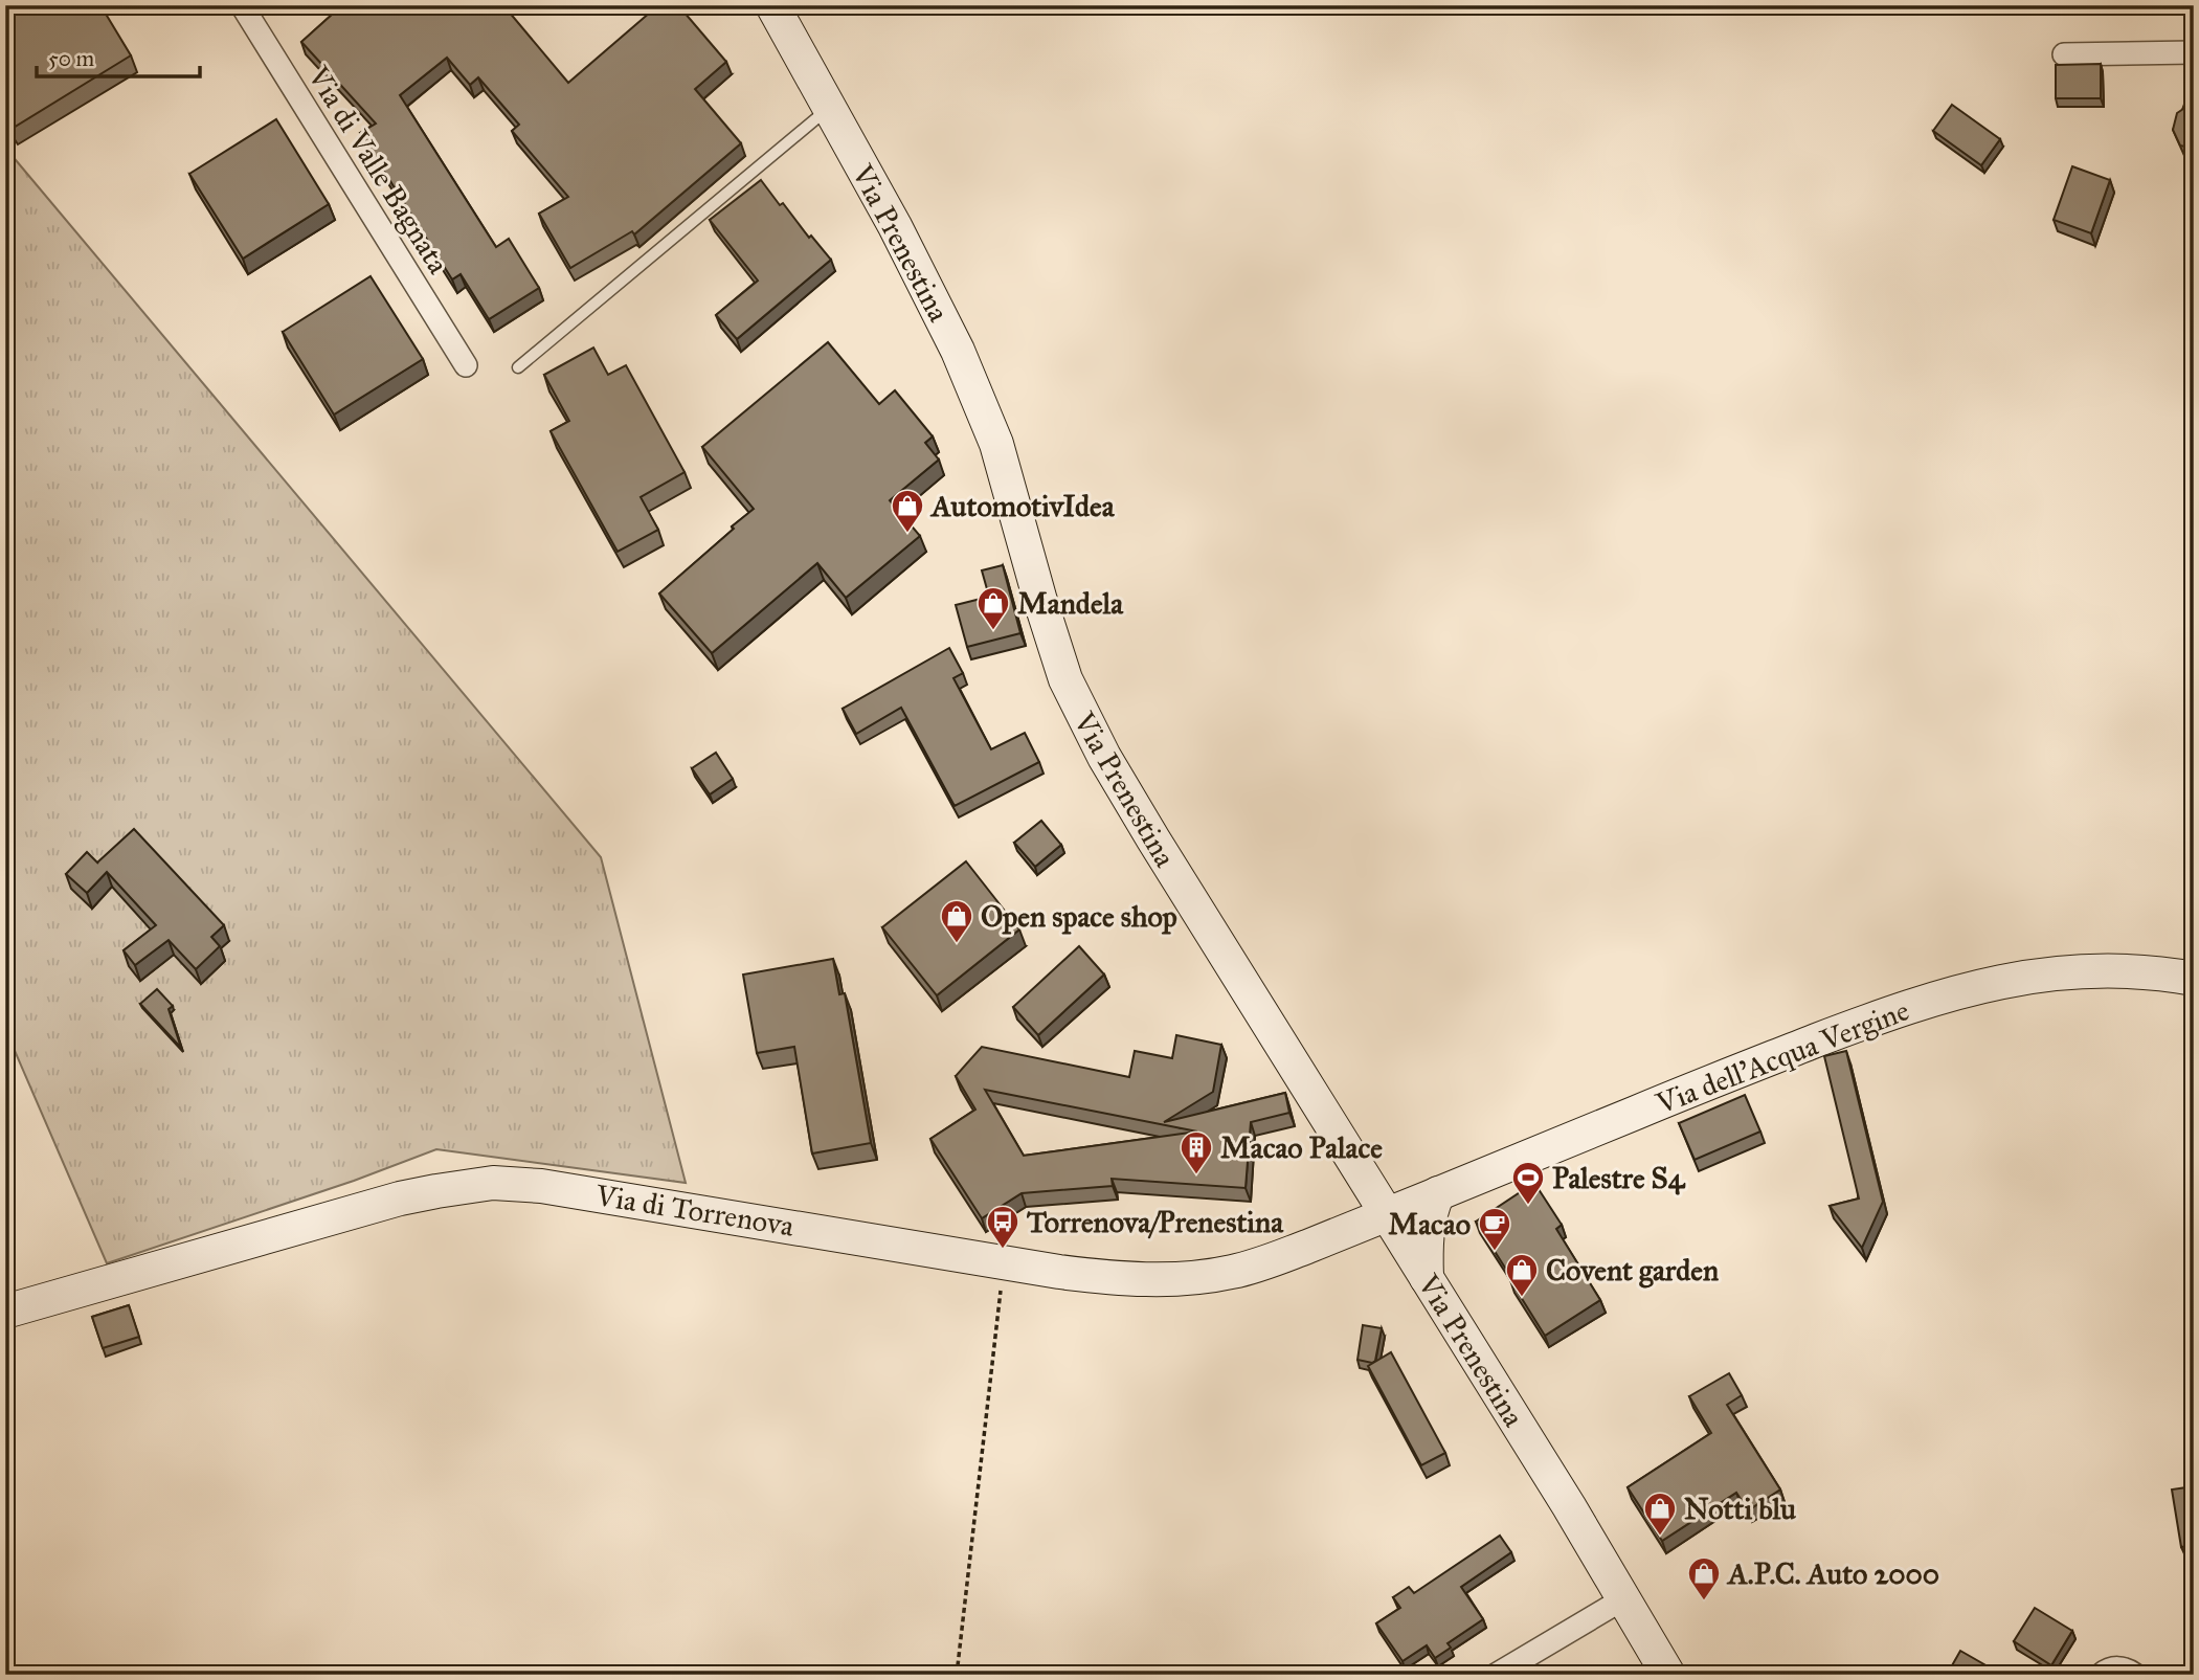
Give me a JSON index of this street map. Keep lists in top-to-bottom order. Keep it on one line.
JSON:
{"streets":{"street":["Via di Valle Bagnata","Via Prenestina","Via dell'Acqua Vergine","Via di Torrenova"]},"crossings":[["Via Prenestina","Via dell'Acqua Vergine"],["Via Prenestina","Via di Torrenova"],["Via dell'Acqua Vergine","Via di Torrenova"]],"places":{"shop":["AutomotivIdea","Mandela","Open space shop","Covent garden","Notti blu","A.P.C. Auto 2000"],"building":["Macao Palace"],"sports":["Palestre S4"],"bus stop":["Torrenova/Prenestina"],"cafe":["Macao"]},"scale_bar":"50 m"}
